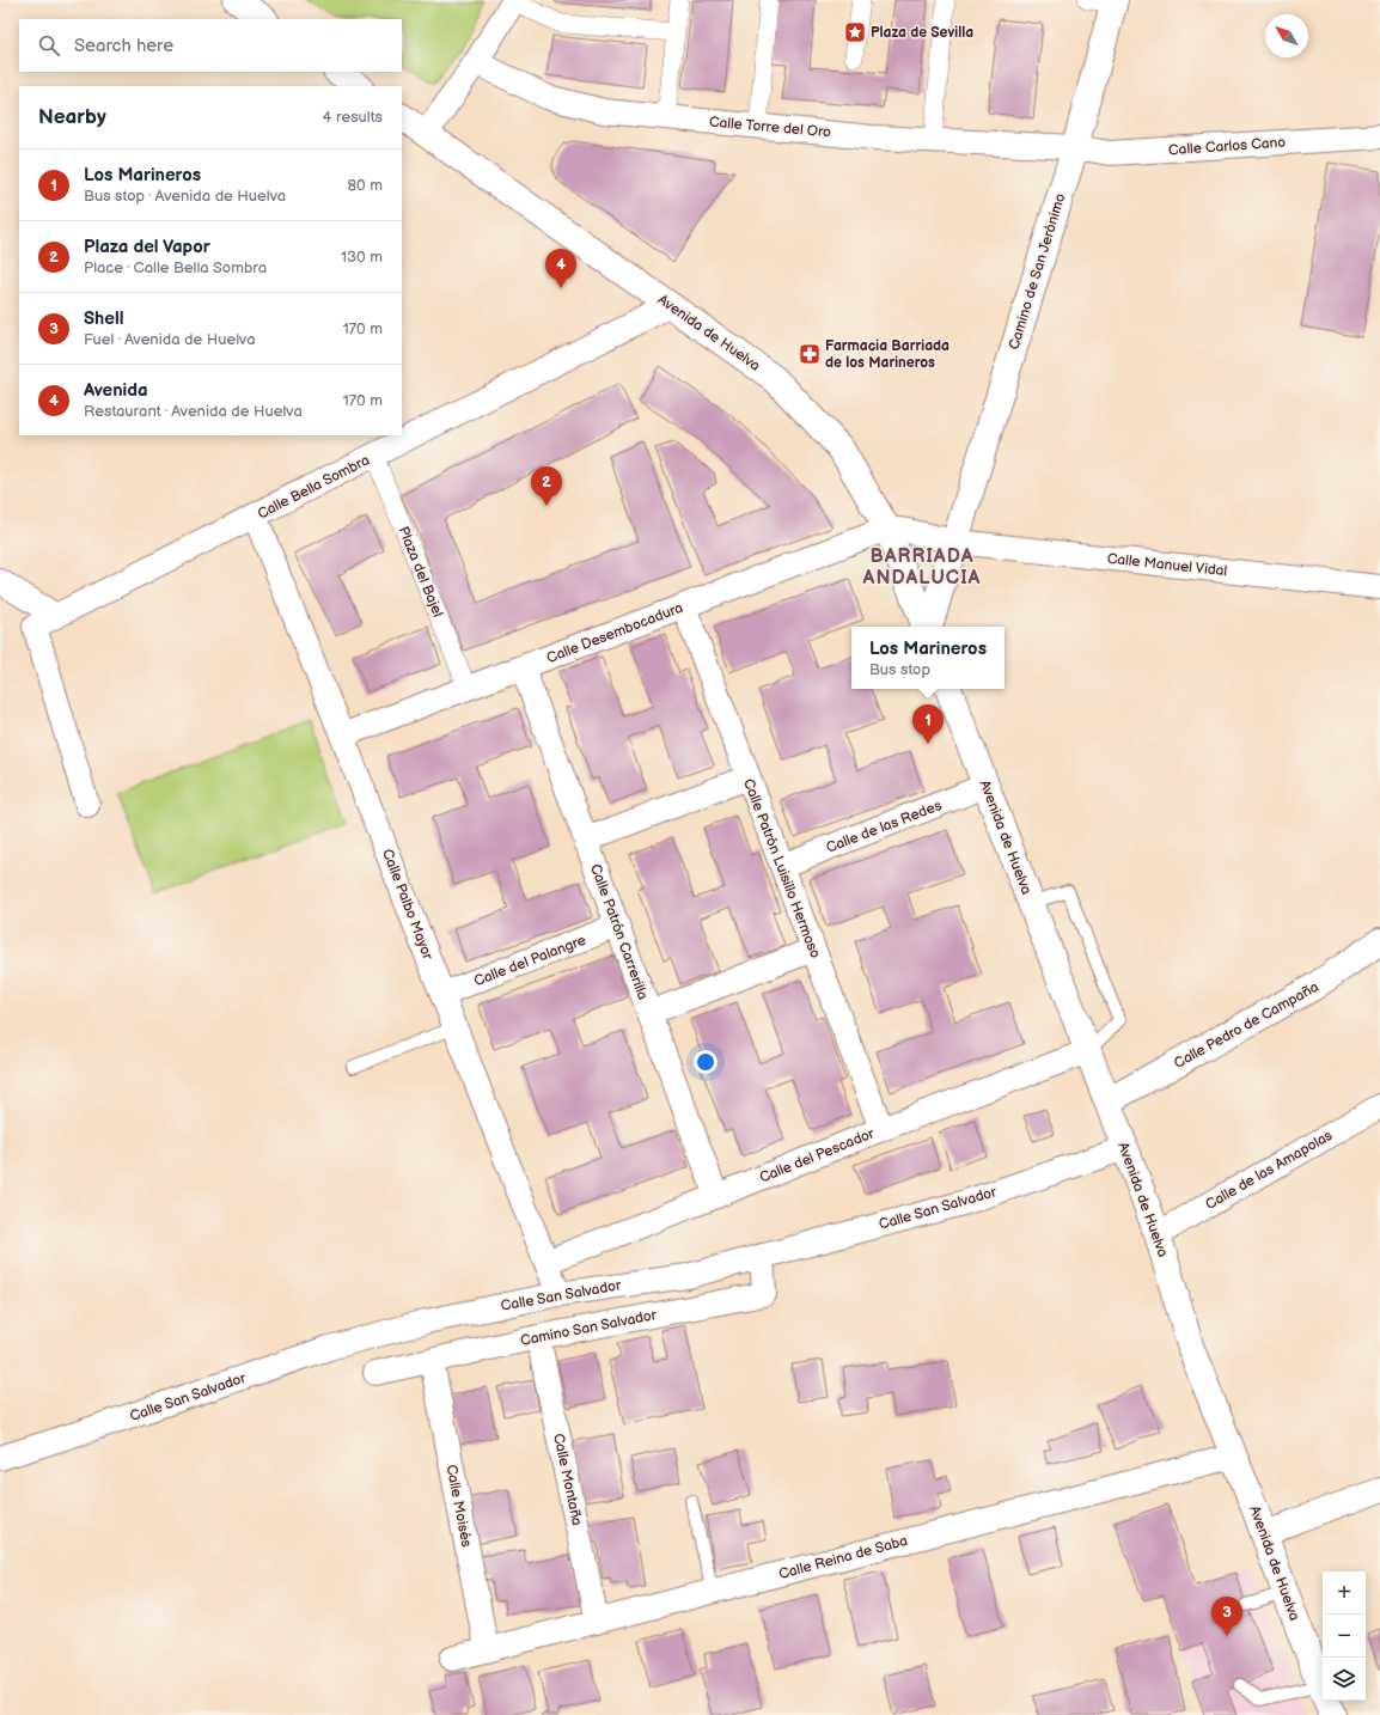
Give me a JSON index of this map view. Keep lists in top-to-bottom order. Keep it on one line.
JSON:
{"streets":{"street":["Calle Torre del Oro","Calle Carlos Cano","Camino de San Jerónimo","Avenida de Huelva","Calle Bella Sombra","Calle Manuel Vidal","Plaza del Bajel","Calle Desembocadura","Calle de las Redes","Calle Patrón Luisillo Hermoso","Calle Palbo Mayor","Calle Patrón Carrerilla","Calle del Palangre","Calle Pedro de Campaña","Calle del Pescador","Calle de las Amapolas","Calle San Salvador","Camino San Salvador","Calle Montaña","Calle Moisés","Calle Reina de Saba"]},"crossings":[["Calle Torre del Oro","Calle Carlos Cano"],["Calle Torre del Oro","Camino de San Jerónimo"],["Calle Carlos Cano","Camino de San Jerónimo"],["Camino de San Jerónimo","Calle Manuel Vidal"],["Avenida de Huelva","Calle Bella Sombra"],["Avenida de Huelva","Calle Desembocadura"],["Avenida de Huelva","Calle de las Redes"],["Avenida de Huelva","Calle Pedro de Campaña"],["Avenida de Huelva","Calle del Pescador"],["Avenida de Huelva","Calle de las Amapolas"],["Avenida de Huelva","Calle San Salvador"],["Avenida de Huelva","Calle Reina de Saba"],["Calle Bella Sombra","Plaza del Bajel"],["Calle Bella Sombra","Calle Palbo Mayor"],["Plaza del Bajel","Calle Desembocadura"],["Calle Desembocadura","Calle Patrón Luisillo Hermoso"],["Calle Desembocadura","Calle Palbo Mayor"],["Calle Desembocadura","Calle Patrón Carrerilla"],["Calle de las Redes","Calle Patrón Luisillo Hermoso"],["Calle Patrón Luisillo Hermoso","Calle del Pescador"],["Calle Palbo Mayor","Calle del Palangre"],["Calle Palbo Mayor","Calle del Pescador"],["Calle Palbo Mayor","Calle San Salvador"],["Calle Patrón Carrerilla","Calle del Palangre"],["Calle Patrón Carrerilla","Calle del Pescador"],["Calle San Salvador","Camino San Salvador"],["Camino San Salvador","Calle Montaña"],["Camino San Salvador","Calle Moisés"],["Calle Montaña","Calle Reina de Saba"],["Calle Moisés","Calle Reina de Saba"]],"districts":["BARRIADA ANDALUCIA"],"places":{"place":["Plaza de Sevilla"],"pharmacy":["Farmacia Barriada de los Marineros"]},"north":"top left","page":{"search":"Search here","heading":["Nearby","4 results"],"list":[{"mark":"1","name":"Los Marineros","note":"Bus stop · Avenida de Huelva","value":"80 m"},{"mark":"2","name":"Plaza del Vapor","note":"Place · Calle Bella Sombra","value":"130 m"},{"mark":"3","name":"Shell","note":"Fuel · Avenida de Huelva","value":"170 m"},{"mark":"4","name":"Avenida","note":"Restaurant · Avenida de Huelva","value":"170 m"}],"pins":["4","2","1","3"],"popup":["Los Marineros","Bus stop"],"map_buttons":["+","−"]}}
